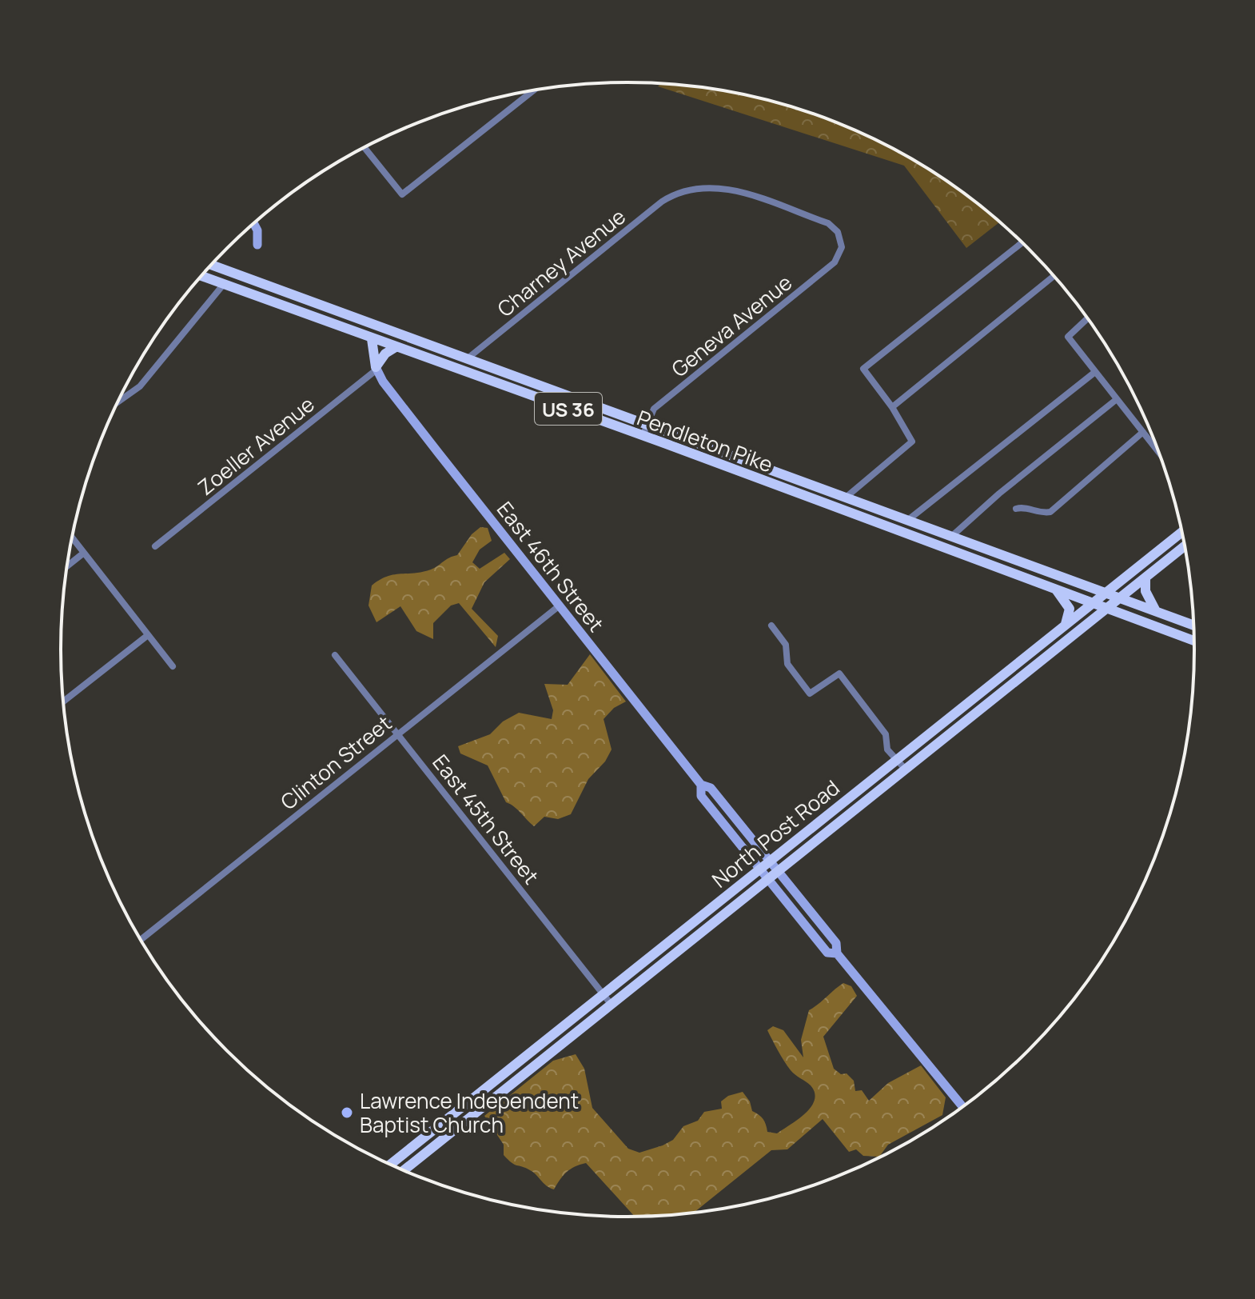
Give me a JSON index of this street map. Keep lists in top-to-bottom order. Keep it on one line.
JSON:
{"streets":{"main road":["US 36","Pendleton Pike","North Post Road"],"street":["Charney Avenue","Geneva Avenue","Zoeller Avenue","East 46th Street","Clinton Street","East 45th Street"]},"crossings":[["Charney Avenue","Geneva Avenue"],["Charney Avenue","Pendleton Pike"],["Geneva Avenue","Pendleton Pike"],["Pendleton Pike","North Post Road"],["Zoeller Avenue","East 46th Street"],["East 46th Street","Clinton Street"],["East 46th Street","North Post Road"],["Clinton Street","East 45th Street"],["East 45th Street","North Post Road"]],"places":["Lawrence Independent Baptist Church"]}
